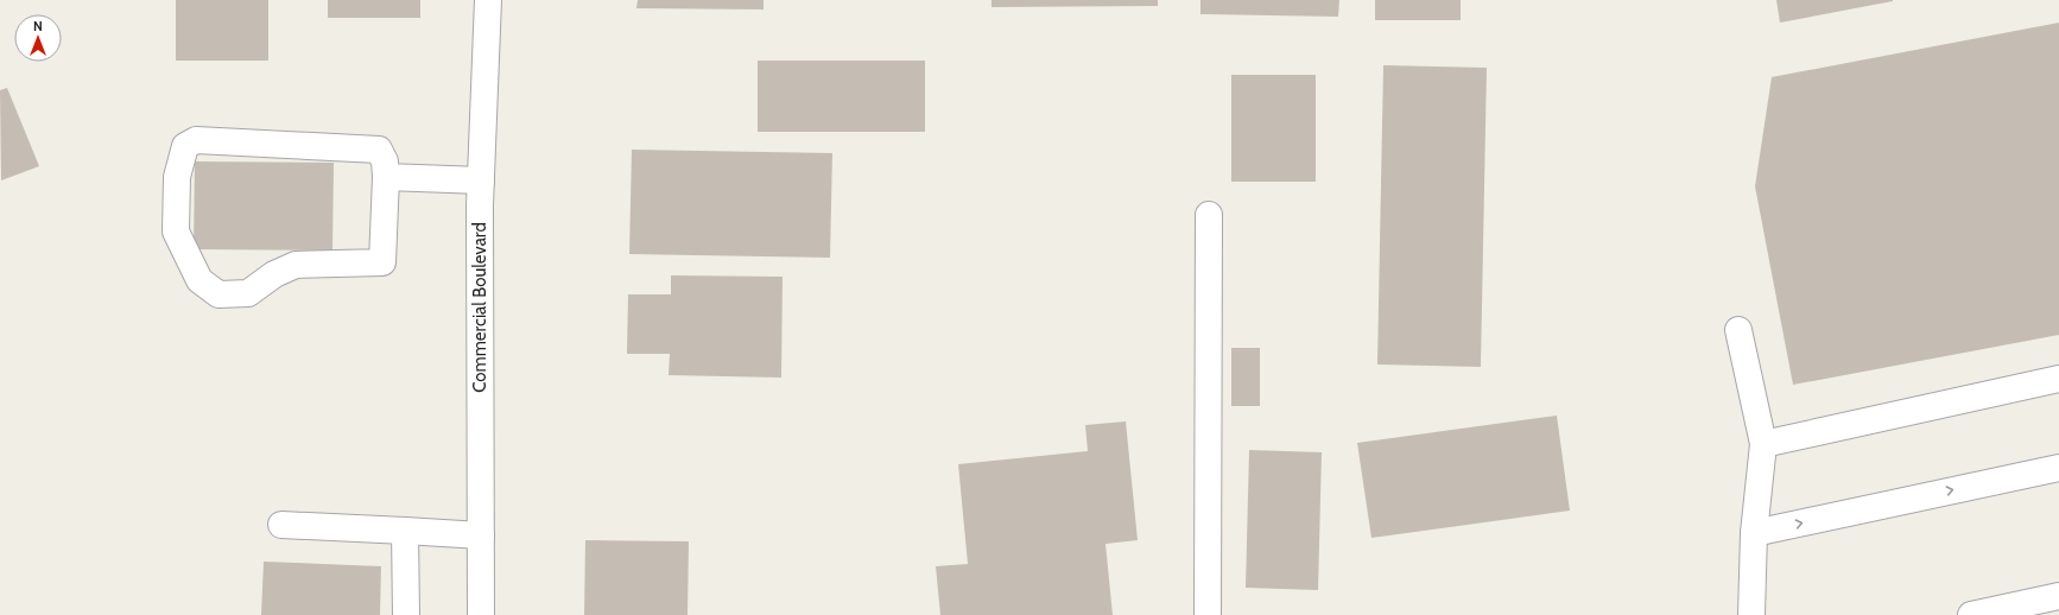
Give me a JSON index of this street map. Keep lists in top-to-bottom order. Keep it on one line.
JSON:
{"streets":{"street":["Commercial Boulevard"]},"north":"top"}
